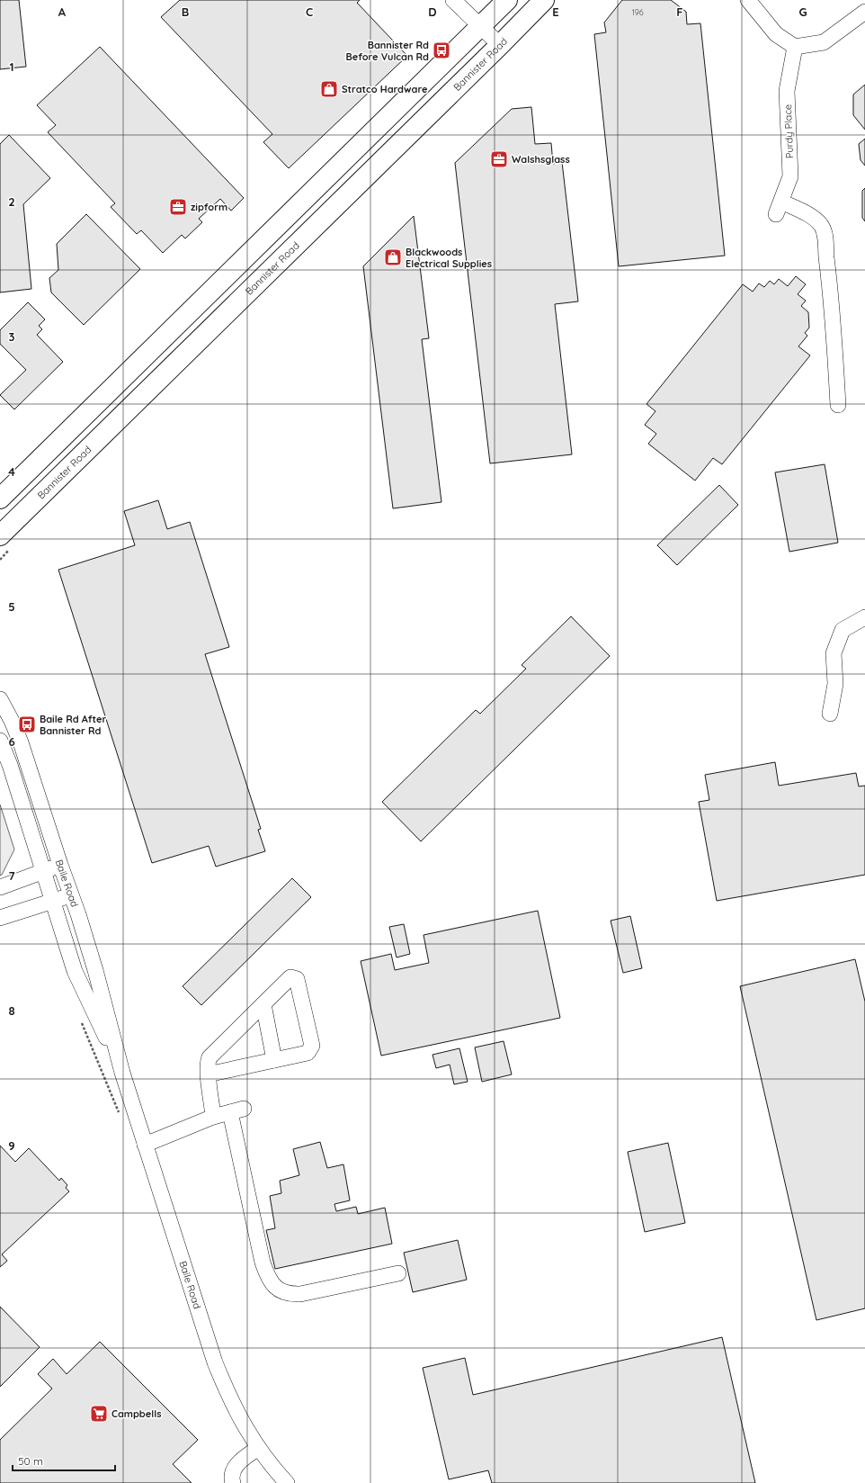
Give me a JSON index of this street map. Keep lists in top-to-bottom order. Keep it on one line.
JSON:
{"streets":{"main road":["Bannister Road"],"street":["Purdy Place","Baile Road"]},"places":{"bus stop":["Bannister Rd Before Vulcan Rd","Baile Rd After Bannister Rd"],"shop":["Stratco Hardware","Blackwoods Electrical Supplies"],"office":["Walshsglass","zipform"],"supermarket":["Campbells"]},"house_numbers":["196"],"scale_bar":"50 m","grid":{"columns":["A","B","C","D","E","F","G"],"rows":["1","2","3","4","5","6","7","8","9"]}}
